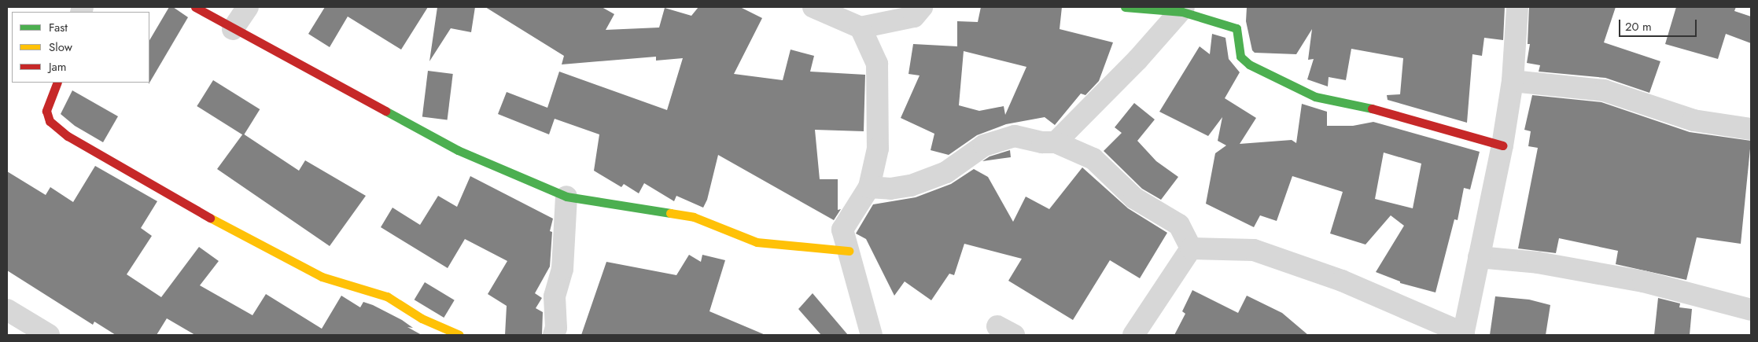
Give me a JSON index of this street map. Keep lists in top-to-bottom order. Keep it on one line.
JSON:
{"legend":["Fast","Slow","Jam"],"scale_bar":"20 m"}
